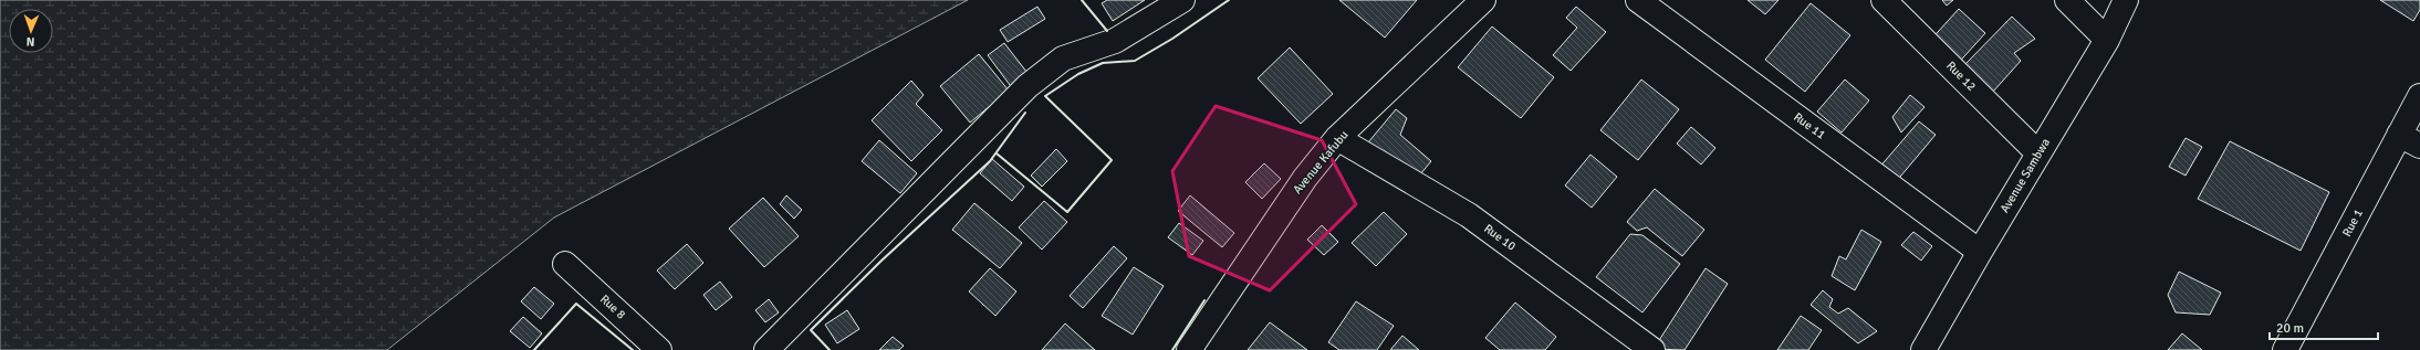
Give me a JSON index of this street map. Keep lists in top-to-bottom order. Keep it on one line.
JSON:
{"streets":{"street":["Rue 12","Rue 11","Avenue Kafubu","Avenue Sambwa","Rue 1","Rue 10","Rue 8"]},"crossings":[["Rue 12","Avenue Sambwa"],["Rue 11","Avenue Sambwa"],["Avenue Kafubu","Rue 10"]],"scale_bar":"20 m","north":"bottom"}
